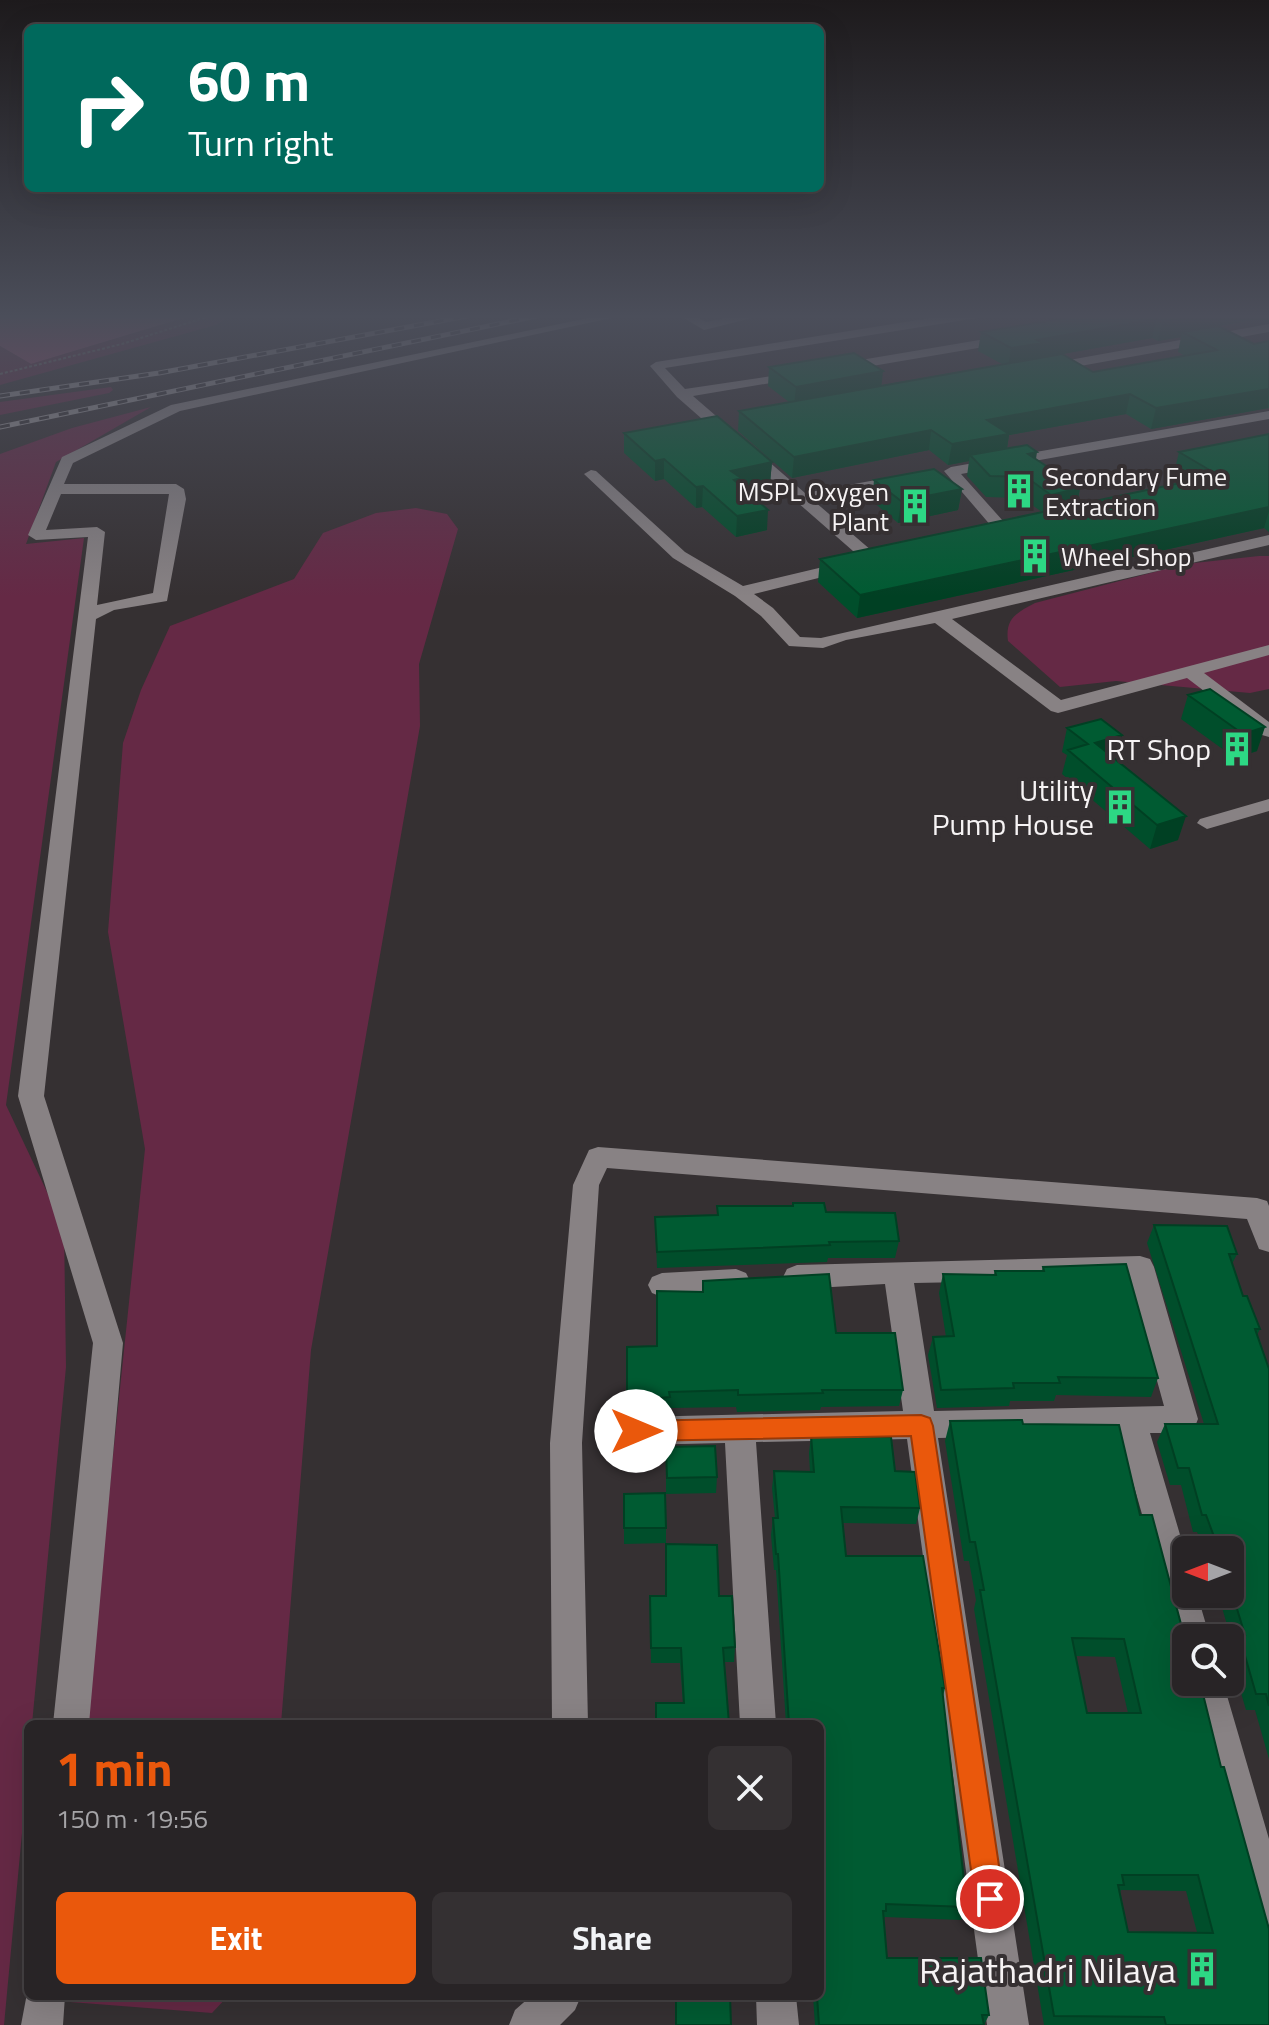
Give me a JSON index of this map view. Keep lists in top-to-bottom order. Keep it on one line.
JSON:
{"places":{"building":["Secondary Fume Extraction","MSPL Oxygen Plant","Wheel Shop","RT Shop","Utility Pump House","Rajathadri Nilaya"]},"north":"left","page":{"turn":["60 m","Turn right"],"heading":["1 min","150 m · 19:56"],"buttons":["Exit","Share"]}}
